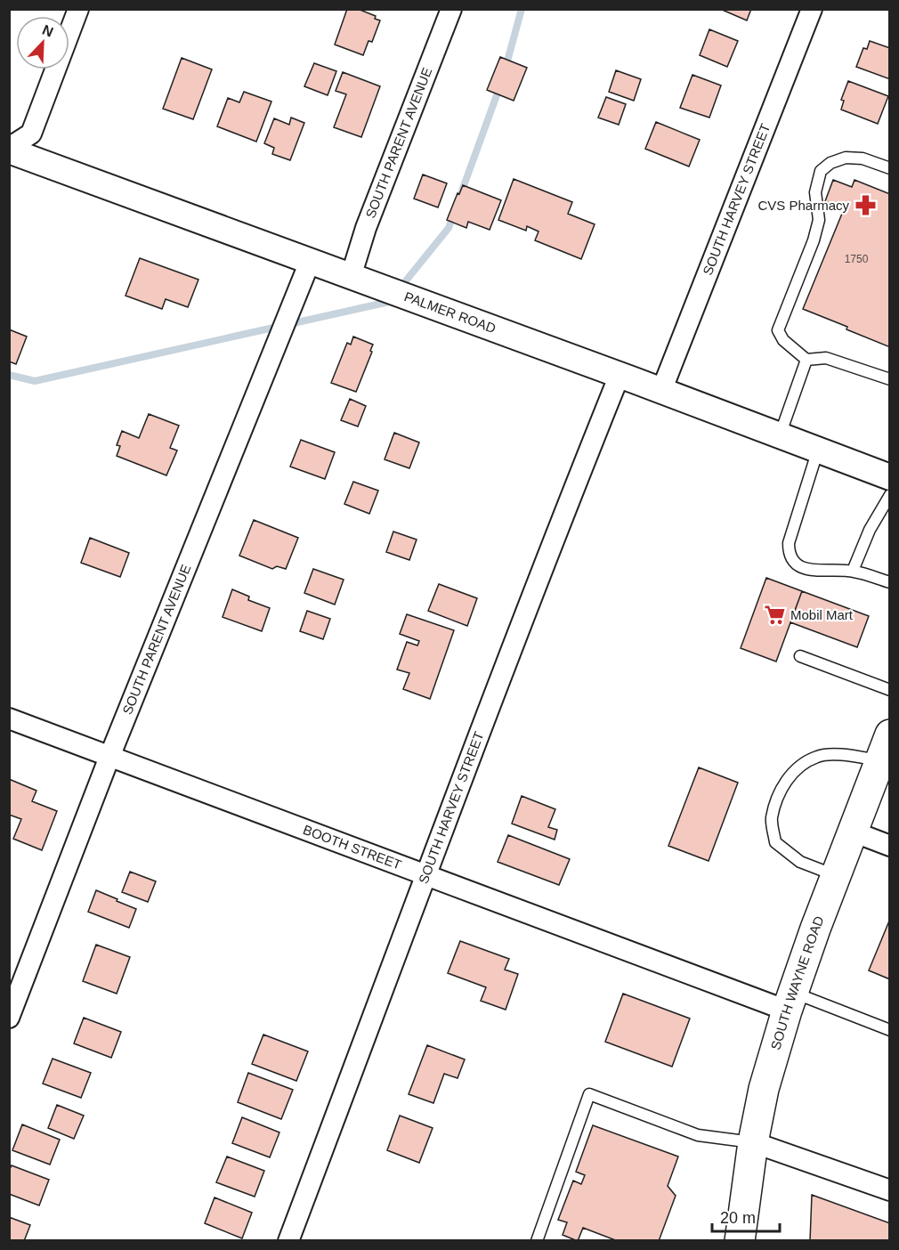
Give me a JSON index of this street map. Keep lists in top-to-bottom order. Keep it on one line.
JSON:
{"streets":{"main road":["SOUTH WAYNE ROAD"],"street":["SOUTH PARENT AVENUE","SOUTH HARVEY STREET","PALMER ROAD","BOOTH STREET"]},"crossings":[["SOUTH PARENT AVENUE","PALMER ROAD"],["SOUTH PARENT AVENUE","BOOTH STREET"],["SOUTH HARVEY STREET","PALMER ROAD"],["SOUTH HARVEY STREET","BOOTH STREET"],["BOOTH STREET","SOUTH WAYNE ROAD"]],"places":{"pharmacy":["CVS Pharmacy"],"supermarket":["Mobil Mart"]},"house_numbers":["1750"],"scale_bar":"20 m","north":"top right"}
